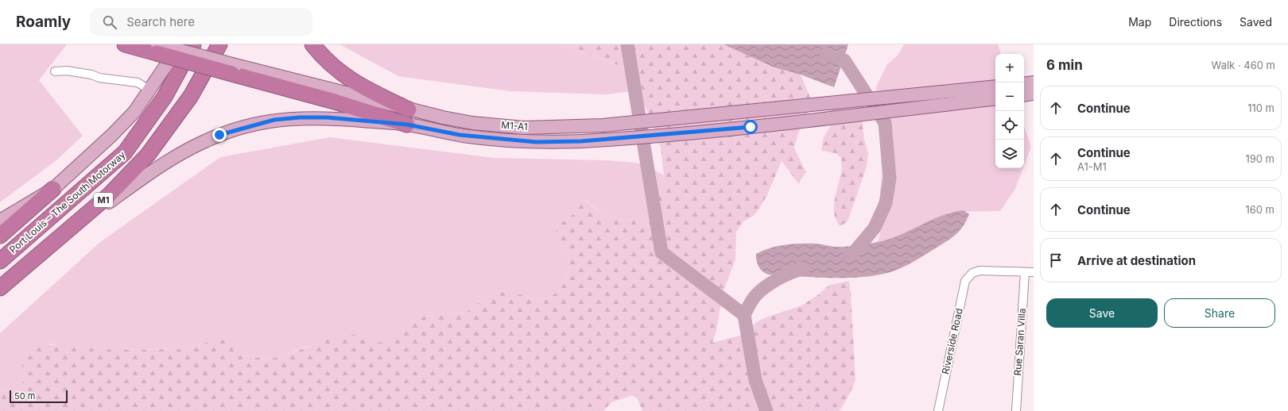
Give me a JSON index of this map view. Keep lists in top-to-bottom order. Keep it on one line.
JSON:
{"streets":{"highway":["M1","Port Louis – The South Motorway"],"main road":["M1-A1"],"street":["Riverside Road","Rue Saran Villa"]},"crossings":[["Riverside Road","Rue Saran Villa"]],"scale_bar":"50 m","page":{"header":"Roamly","search":"Search here","nav":["Map","Directions","Saved"],"heading":["6 min","Walk · 460 m"],"map_buttons":["+","−"],"list":[["Continue","110 m"],["Continue","A1-M1","190 m"],["Continue","160 m"],"Arrive at destination"],"buttons":["Save","Share"],"scale":"50 m"}}
